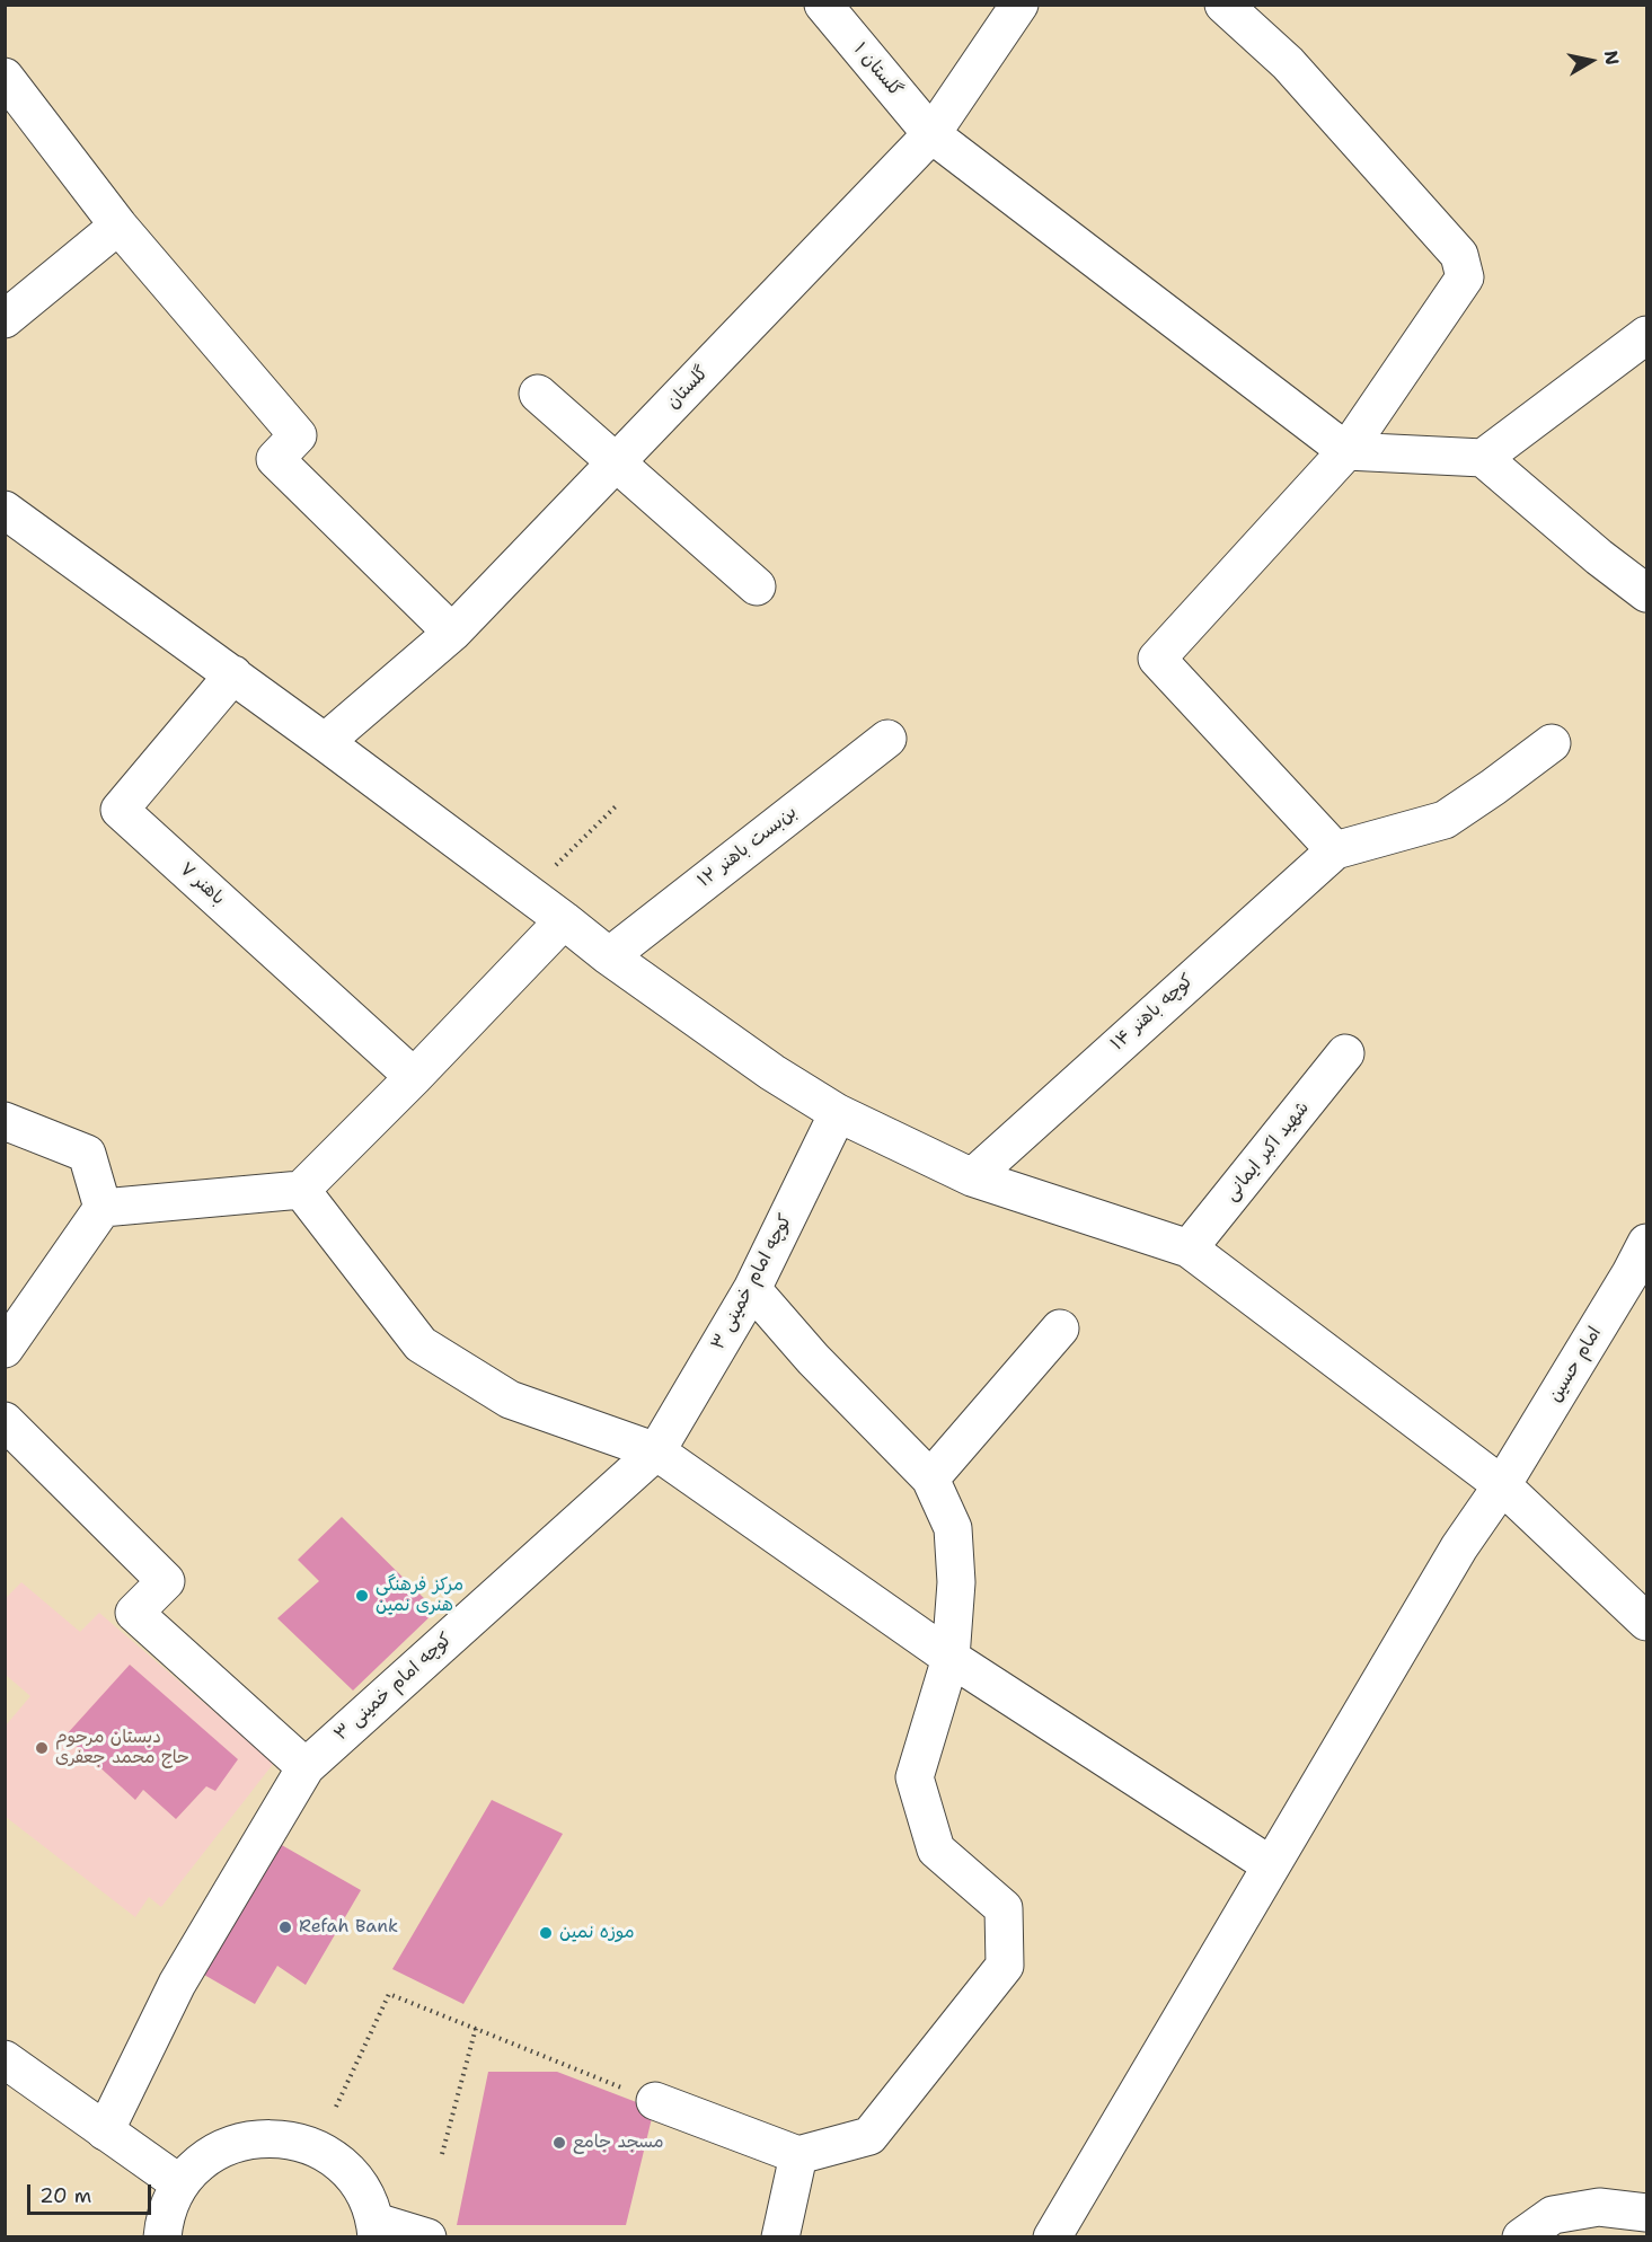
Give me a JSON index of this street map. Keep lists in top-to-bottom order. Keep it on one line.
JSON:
{"streets":{"street":["گلستان ۱","گلستان","بن‌بست باهنر ۱۲","باهنر ۷","کوچه باهنر ۱۴","شهید اکبر ایمانی","کوچه امام خمینی ۳","امام حسین"]},"crossings":[["گلستان ۱","گلستان"]],"places":["مرکز فرهنگی هنری نمین","دبستان مرحوم حاج محمد جعفری","Refah Bank","موزه نمین","مسجد جامع"],"scale_bar":"20 m","north":"right"}
